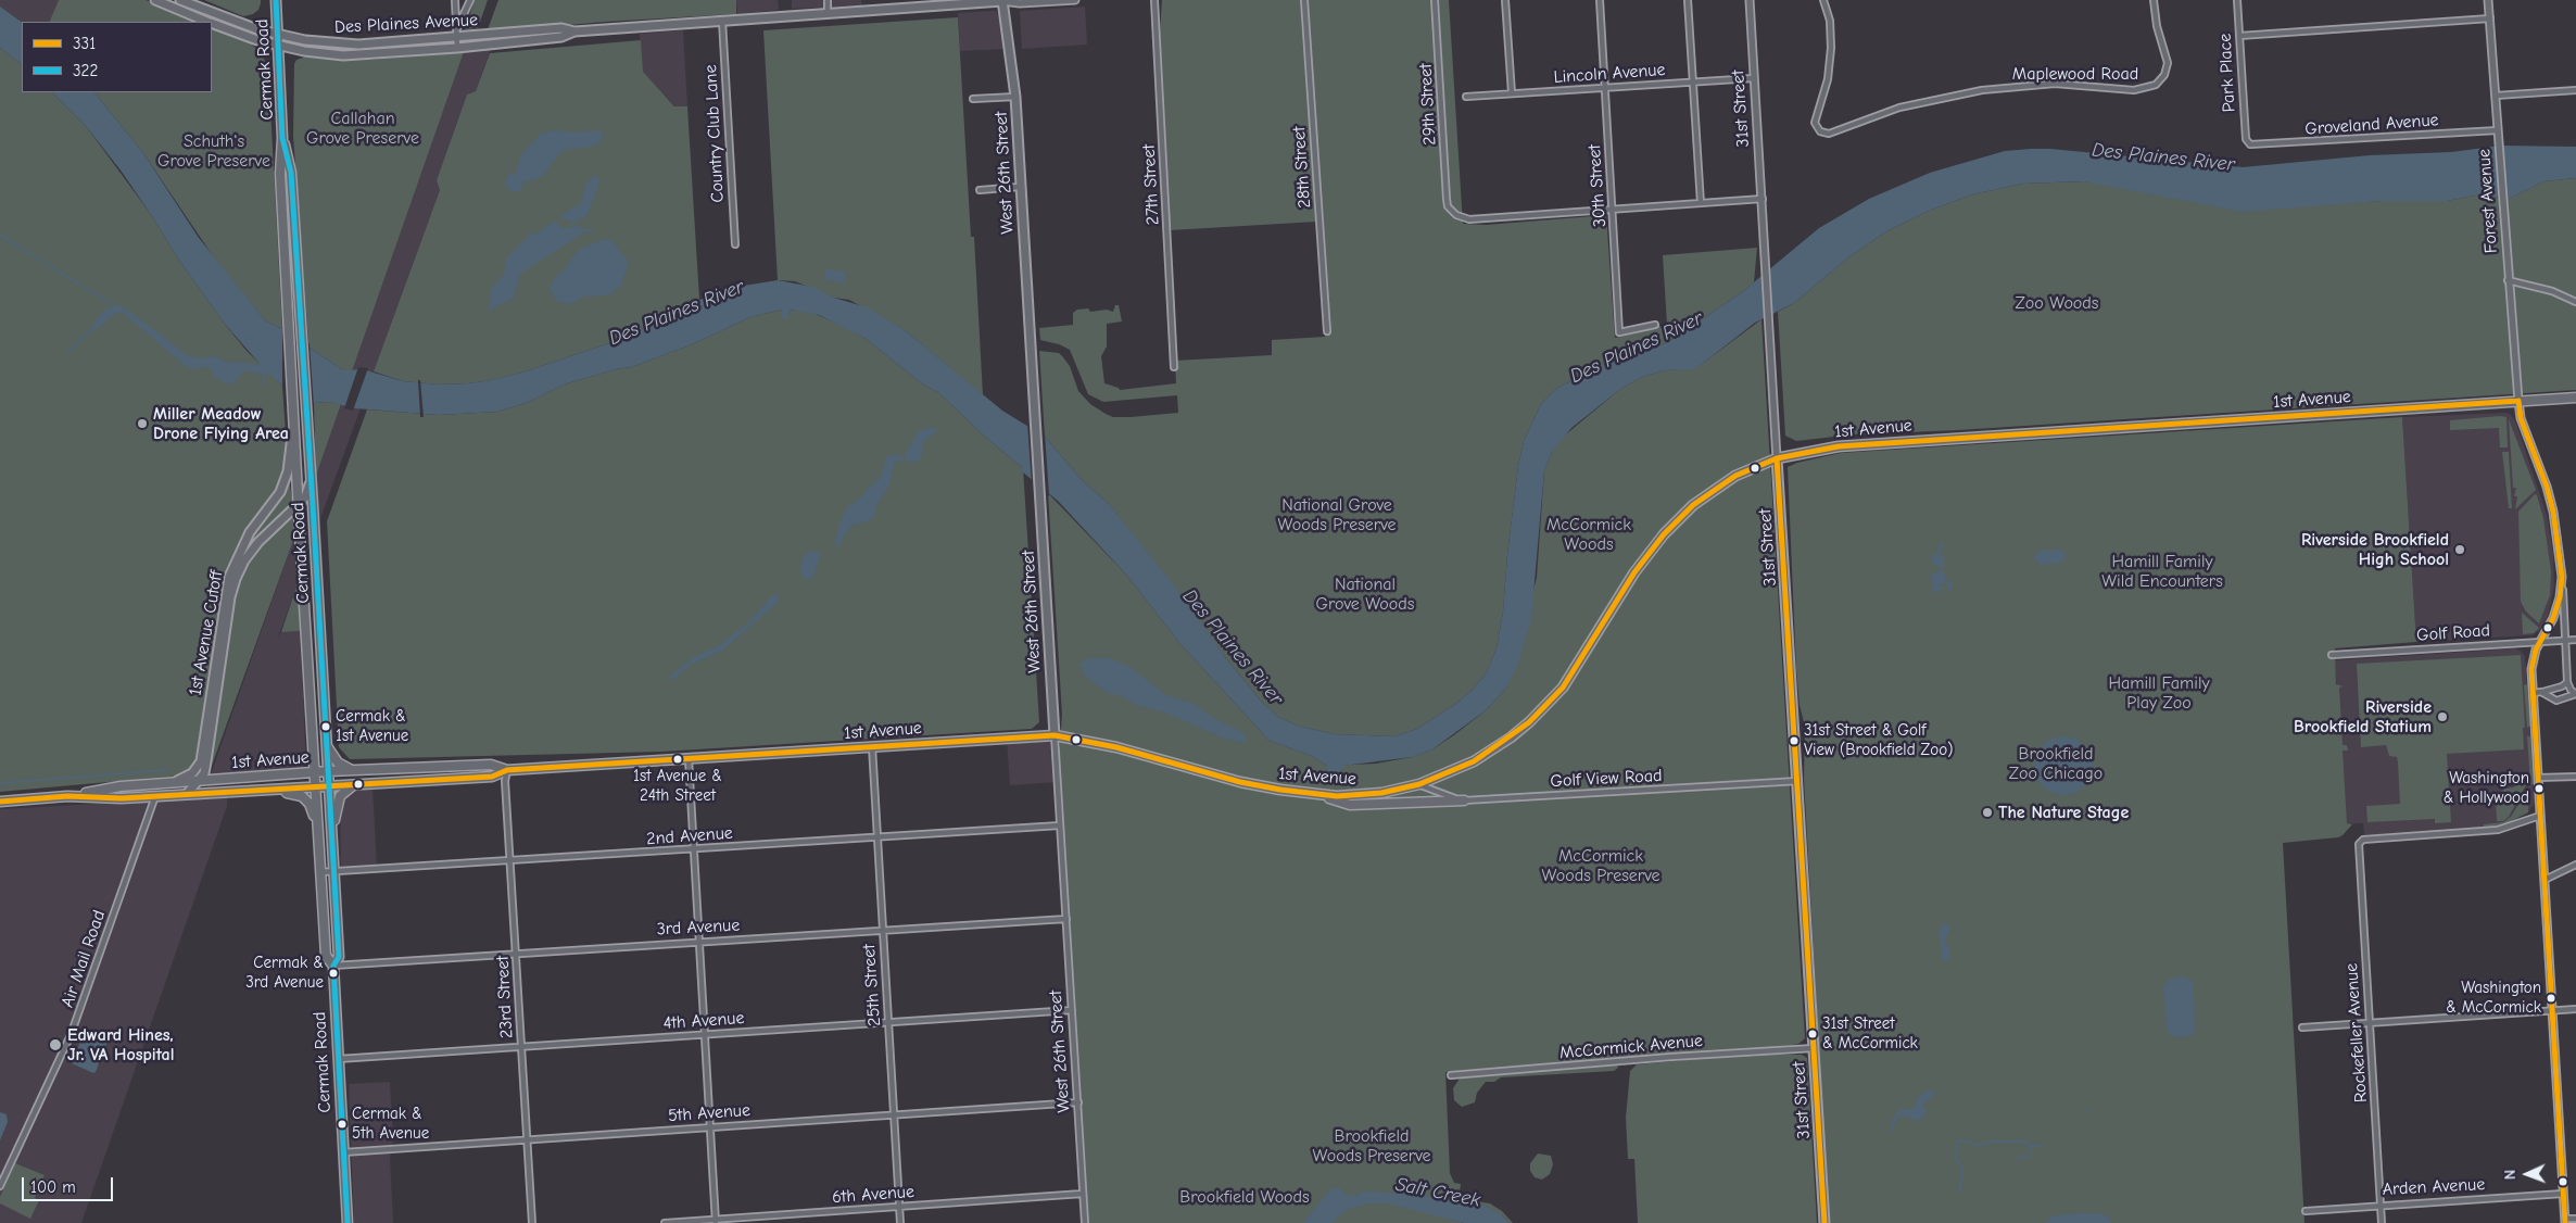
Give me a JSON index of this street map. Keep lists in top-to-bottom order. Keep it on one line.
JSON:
{"streets":{"main road":["Des Plaines Avenue","Cermak Road","31st Street","West 26th Street","1st Avenue","1st Avenue Cutoff"],"street":["Park Place","Lincoln Avenue","Maplewood Road","29th Street","Groveland Avenue","Country Club Lane","28th Street","27th Street","30th Street","Forest Avenue","Golf Road","Golf View Road","2nd Avenue","3rd Avenue","Air Mail Road","25th Street","23rd Street","4th Avenue","Rockefeller Avenue","McCormick Avenue","5th Avenue","Arden Avenue","6th Avenue"]},"crossings":[["Des Plaines Avenue","Cermak Road"],["Des Plaines Avenue","Country Club Lane"],["Des Plaines Avenue","West 26th Street"],["Cermak Road","1st Avenue"],["Cermak Road","1st Avenue Cutoff"],["Cermak Road","2nd Avenue"],["Cermak Road","3rd Avenue"],["Cermak Road","4th Avenue"],["Cermak Road","5th Avenue"],["Park Place","Groveland Avenue"],["Lincoln Avenue","31st Street"],["Lincoln Avenue","30th Street"],["29th Street","30th Street"],["31st Street","1st Avenue"],["31st Street","Golf View Road"],["31st Street","McCormick Avenue"],["Groveland Avenue","Forest Avenue"],["West 26th Street","1st Avenue"],["West 26th Street","2nd Avenue"],["West 26th Street","3rd Avenue"],["West 26th Street","4th Avenue"],["West 26th Street","5th Avenue"],["West 26th Street","6th Avenue"],["Forest Avenue","1st Avenue"],["Forest Avenue","Golf Road"],["Forest Avenue","Rockefeller Avenue"],["Forest Avenue","Arden Avenue"],["1st Avenue","1st Avenue Cutoff"],["1st Avenue","Golf View Road"],["1st Avenue","Air Mail Road"],["1st Avenue","25th Street"],["1st Avenue","23rd Street"],["2nd Avenue","25th Street"],["2nd Avenue","23rd Street"],["3rd Avenue","25th Street"],["3rd Avenue","23rd Street"],["25th Street","4th Avenue"],["25th Street","5th Avenue"],["25th Street","6th Avenue"],["23rd Street","4th Avenue"],["23rd Street","5th Avenue"],["Rockefeller Avenue","Arden Avenue"]],"water":["Des Plaines River","Salt Creek"],"parks":["Callahan Grove Preserve","Schuth's Grove Preserve","Zoo Woods","National Grove Woods Preserve","McCormick Woods","Hamill Family Wild Encounters","National Grove Woods","Hamill Family Play Zoo","Brookfield Zoo Chicago","McCormick Woods Preserve","Brookfield Woods Preserve","Brookfield Woods"],"places":["Miller Meadow Drone Flying Area","Riverside Brookfield High School","Riverside Brookfield Statium","Cermak & 1st Avenue","31st Street & Golf View (Brookfield Zoo)","1st Avenue & 24th Street","Washington & Hollywood","The Nature Stage","Cermak & 3rd Avenue","Washington & McCormick","31st Street & McCormick","Edward Hines, Jr. VA Hospital","Cermak & 5th Avenue"],"lines":["transit line 322","transit line 331"],"legend":["331","322"],"scale_bar":"100 m","north":"left"}
